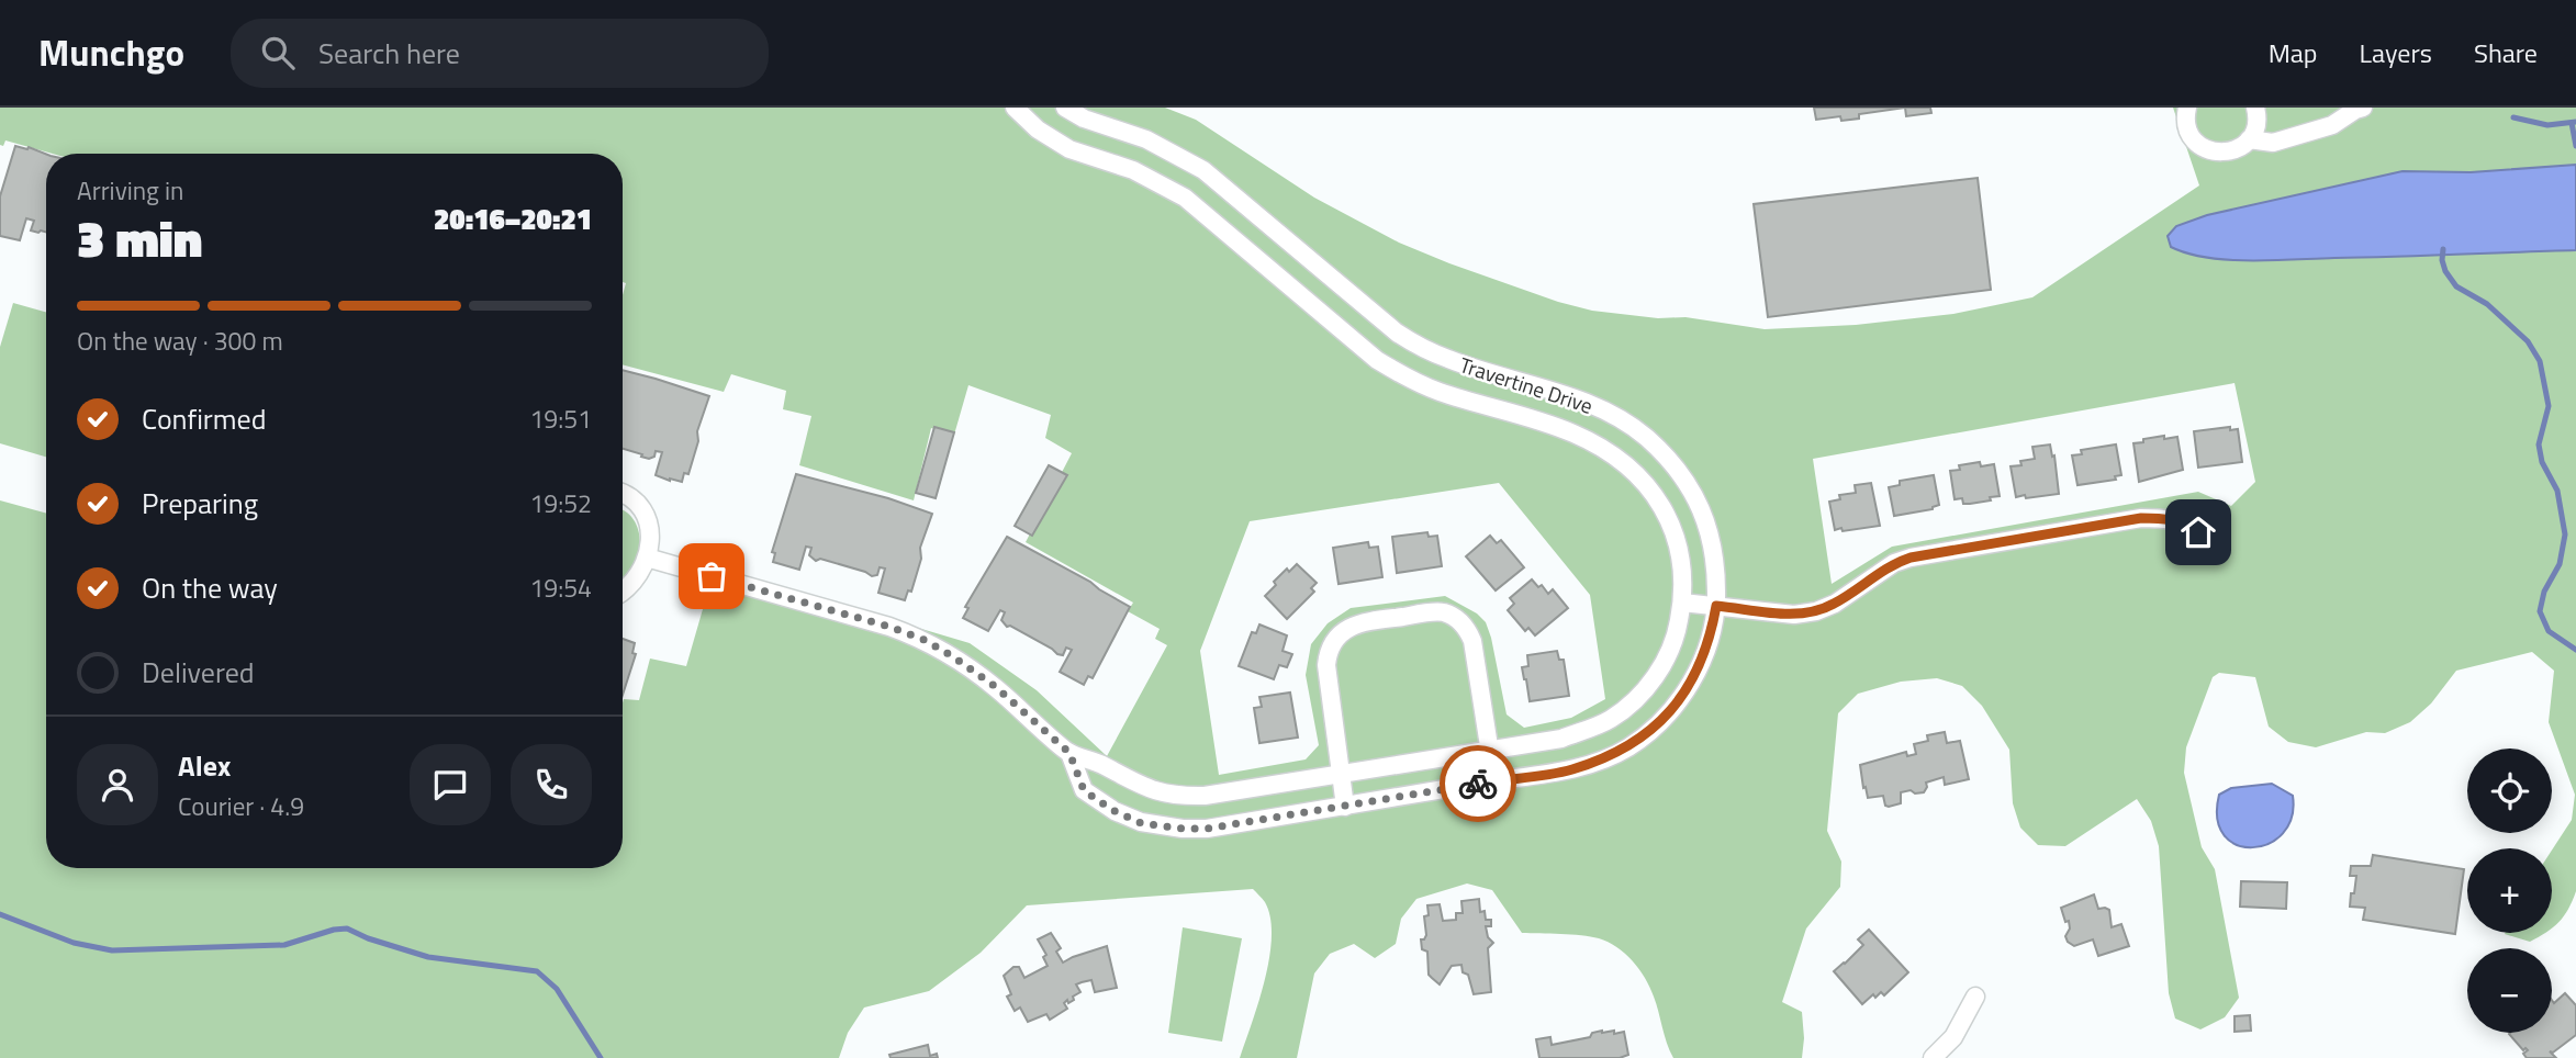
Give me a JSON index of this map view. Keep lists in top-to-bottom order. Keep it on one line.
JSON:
{"streets":{"street":["Travertine Drive"]},"page":{"header":"Munchgo","search":"Search here","nav":["Map","Layers","Share"],"heading":["3 min","Arriving in","20:16–20:21"],"panel":["Alex","Courier · 4.9"],"bar":"On the way · 300 m","list":[["Confirmed","19:51"],["Preparing","19:52"],["On the way","19:54"],"Delivered"],"map_buttons":["+","−"]}}
